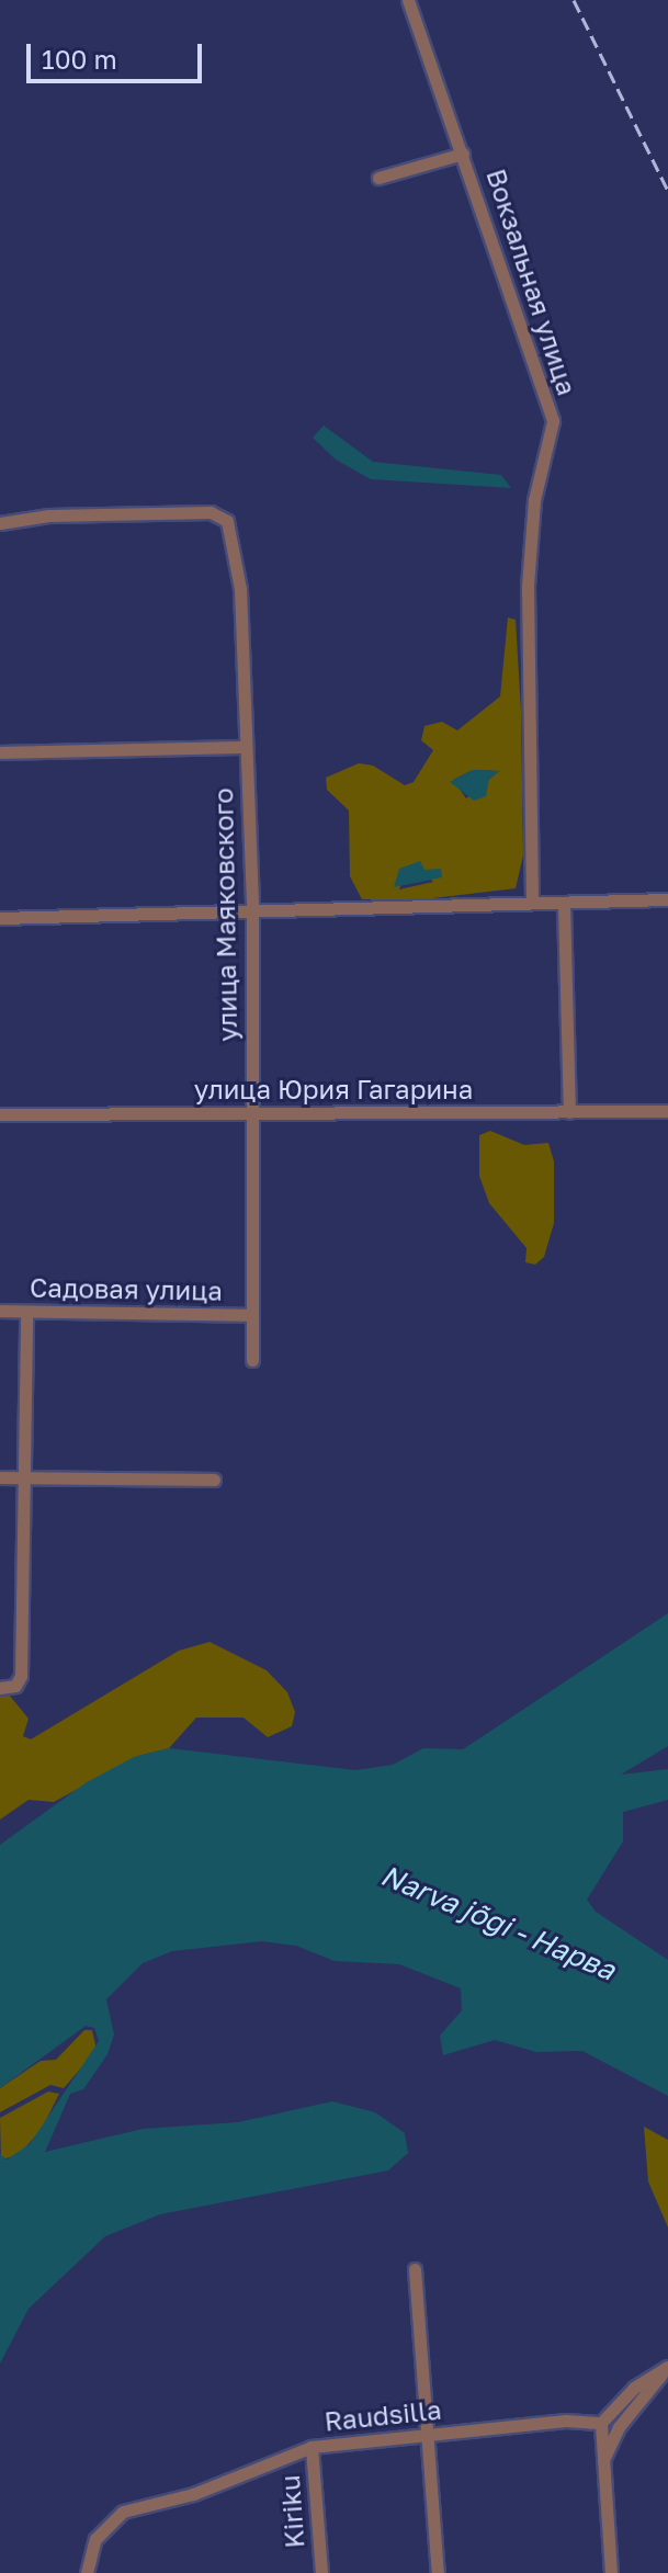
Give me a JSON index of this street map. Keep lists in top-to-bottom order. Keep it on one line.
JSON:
{"streets":{"street":["Вокзальная улица","улица Маяковского","улица Юрия Гагарина","Садовая улица","Raudsilla","Kiriku"]},"crossings":[["улица Маяковского","улица Юрия Гагарина"],["улица Маяковского","Садовая улица"],["Raudsilla","Kiriku"]],"water":["Narva jõgi - Нарва"],"scale_bar":"100 m"}
